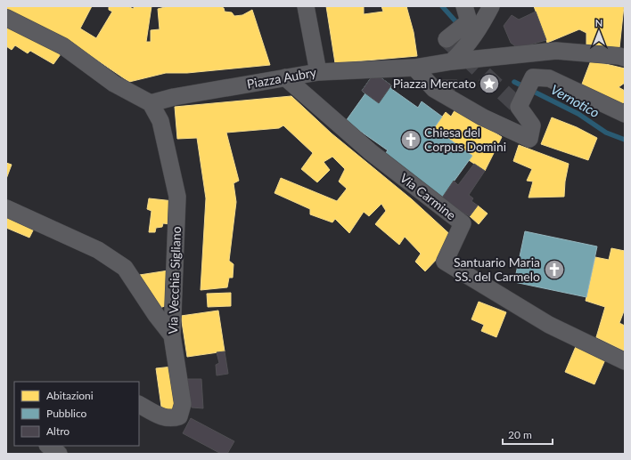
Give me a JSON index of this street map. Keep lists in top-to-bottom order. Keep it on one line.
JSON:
{"streets":{"street":["Piazza Aubry","Via Carmine","Via Vecchia Sigliano"]},"crossings":[["Piazza Aubry","Via Carmine"],["Piazza Aubry","Via Vecchia Sigliano"]],"water":["Vernotico"],"places":{"place":["Piazza Mercato"],"church":["Chiesa del Corpus Domini","Santuario Maria SS. del Carmelo"]},"legend":["Abitazioni","Pubblico","Altro"],"scale_bar":"20 m","north":"top"}
